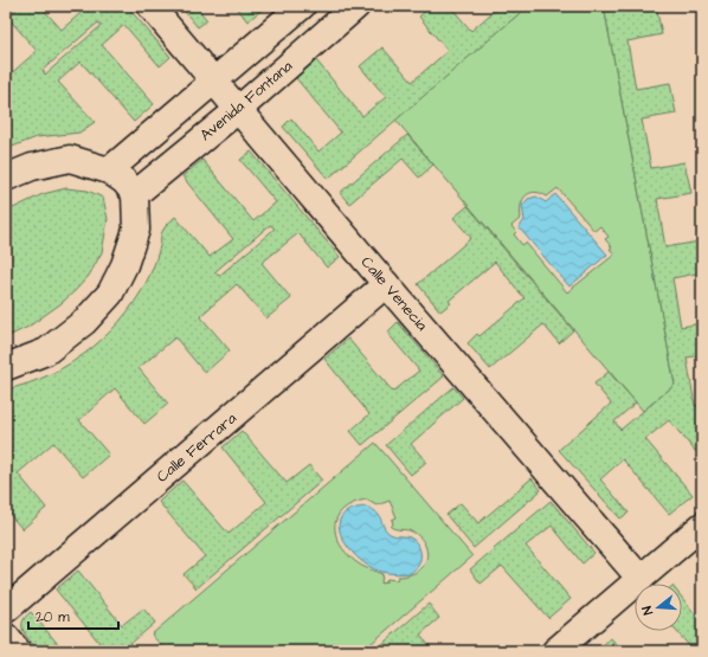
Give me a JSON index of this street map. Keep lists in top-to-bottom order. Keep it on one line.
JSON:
{"streets":{"street":["Avenida Fontana","Calle Venecia","Calle Ferrara"]},"crossings":[["Avenida Fontana","Calle Venecia"],["Calle Venecia","Calle Ferrara"]],"scale_bar":"20 m","north":"left"}
